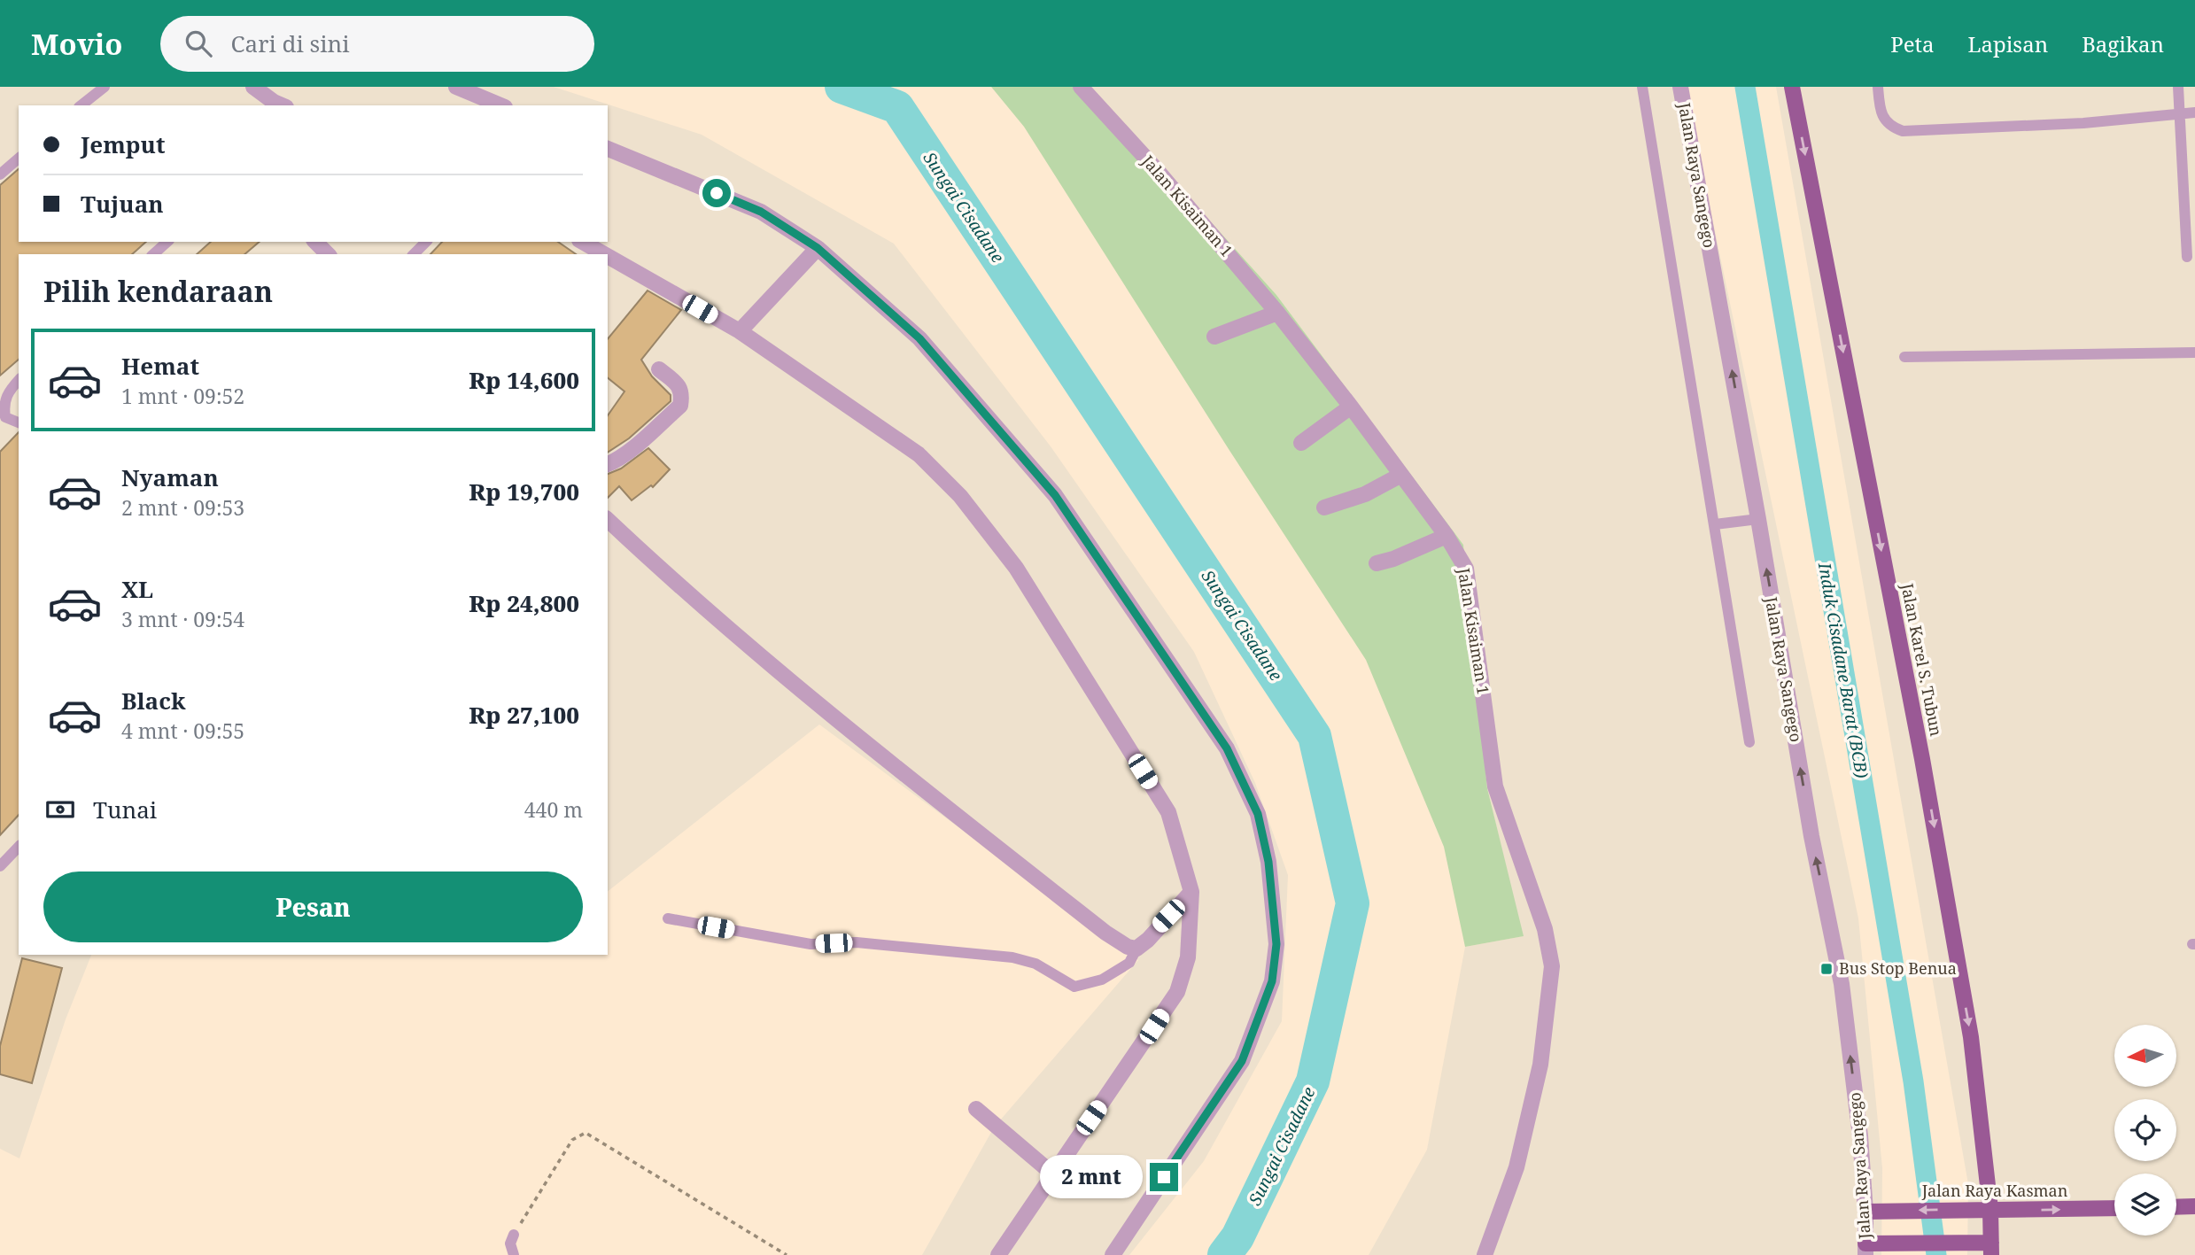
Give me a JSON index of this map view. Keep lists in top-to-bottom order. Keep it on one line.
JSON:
{"streets":{"main road":["Jalan Karel S. Tubun","Jalan Raya Kasman"],"street":["Jalan Raya Sangego","Jalan Kisaiman 1"]},"crossings":[["Jalan Raya Sangego","Jalan Raya Kasman"],["Jalan Karel S. Tubun","Jalan Raya Kasman"]],"one_way":["Jalan Raya Sangego","Jalan Karel S. Tubun"],"water":["Sungai Cisadane","Induk Cisadane Barat (BCB)"],"places":{"transit":["Bus Stop Benua"]},"north":"left","page":{"header":"Movio","search":"Cari di sini","nav":["Peta","Lapisan","Bagikan"],"banner":["Jemput","Tujuan"],"heading":"Pilih kendaraan","list":[{"name":"Hemat","note":"1 mnt · 09:52","value":"Rp 14,600"},{"name":"Nyaman","note":"2 mnt · 09:53","value":"Rp 19,700"},{"name":"XL","note":"3 mnt · 09:54","value":"Rp 24,800"},{"name":"Black","note":"4 mnt · 09:55","value":"Rp 27,100"}],"pay":["Tunai","440 m"],"buttons":"Pesan","bubble":"2 mnt"}}
